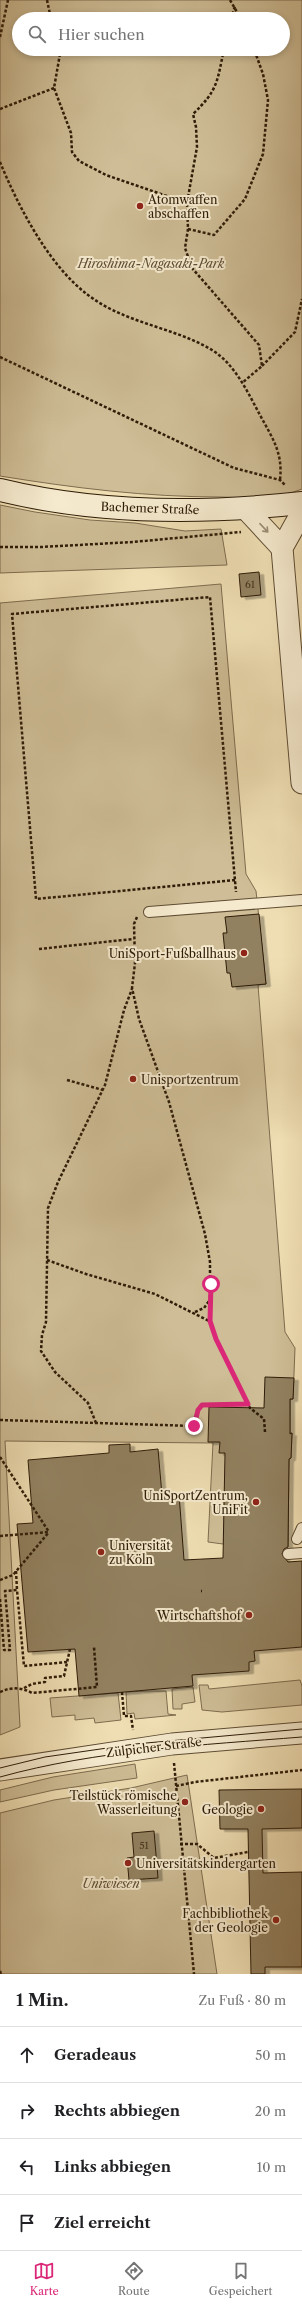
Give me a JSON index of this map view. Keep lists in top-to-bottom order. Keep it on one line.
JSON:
{"streets":{"main road":["Bachemer Straße"],"street":["Zülpicher Straße"]},"parks":["Hiroshima-Nagasaki-Park","Uniwiesen"],"places":["Atomwaffen abschaffen","UniSport-Fußballhaus","Unisportzentrum","UniSportZentrum, UniFit","Universität zu Köln","Wirtschaftshof","Teilstück römische Wasserleitung","Geologie","Universitätskindergarten","Fachbibliothek der Geologie"],"house_numbers":["61","51"],"page":{"search":"Hier suchen","heading":["1 Min.","Zu Fuß · 80 m"],"list":[["Geradeaus","50 m"],["Rechts abbiegen","20 m"],["Links abbiegen","10 m"],"Ziel erreicht"],"nav":["Karte","Route","Gespeichert"]}}
